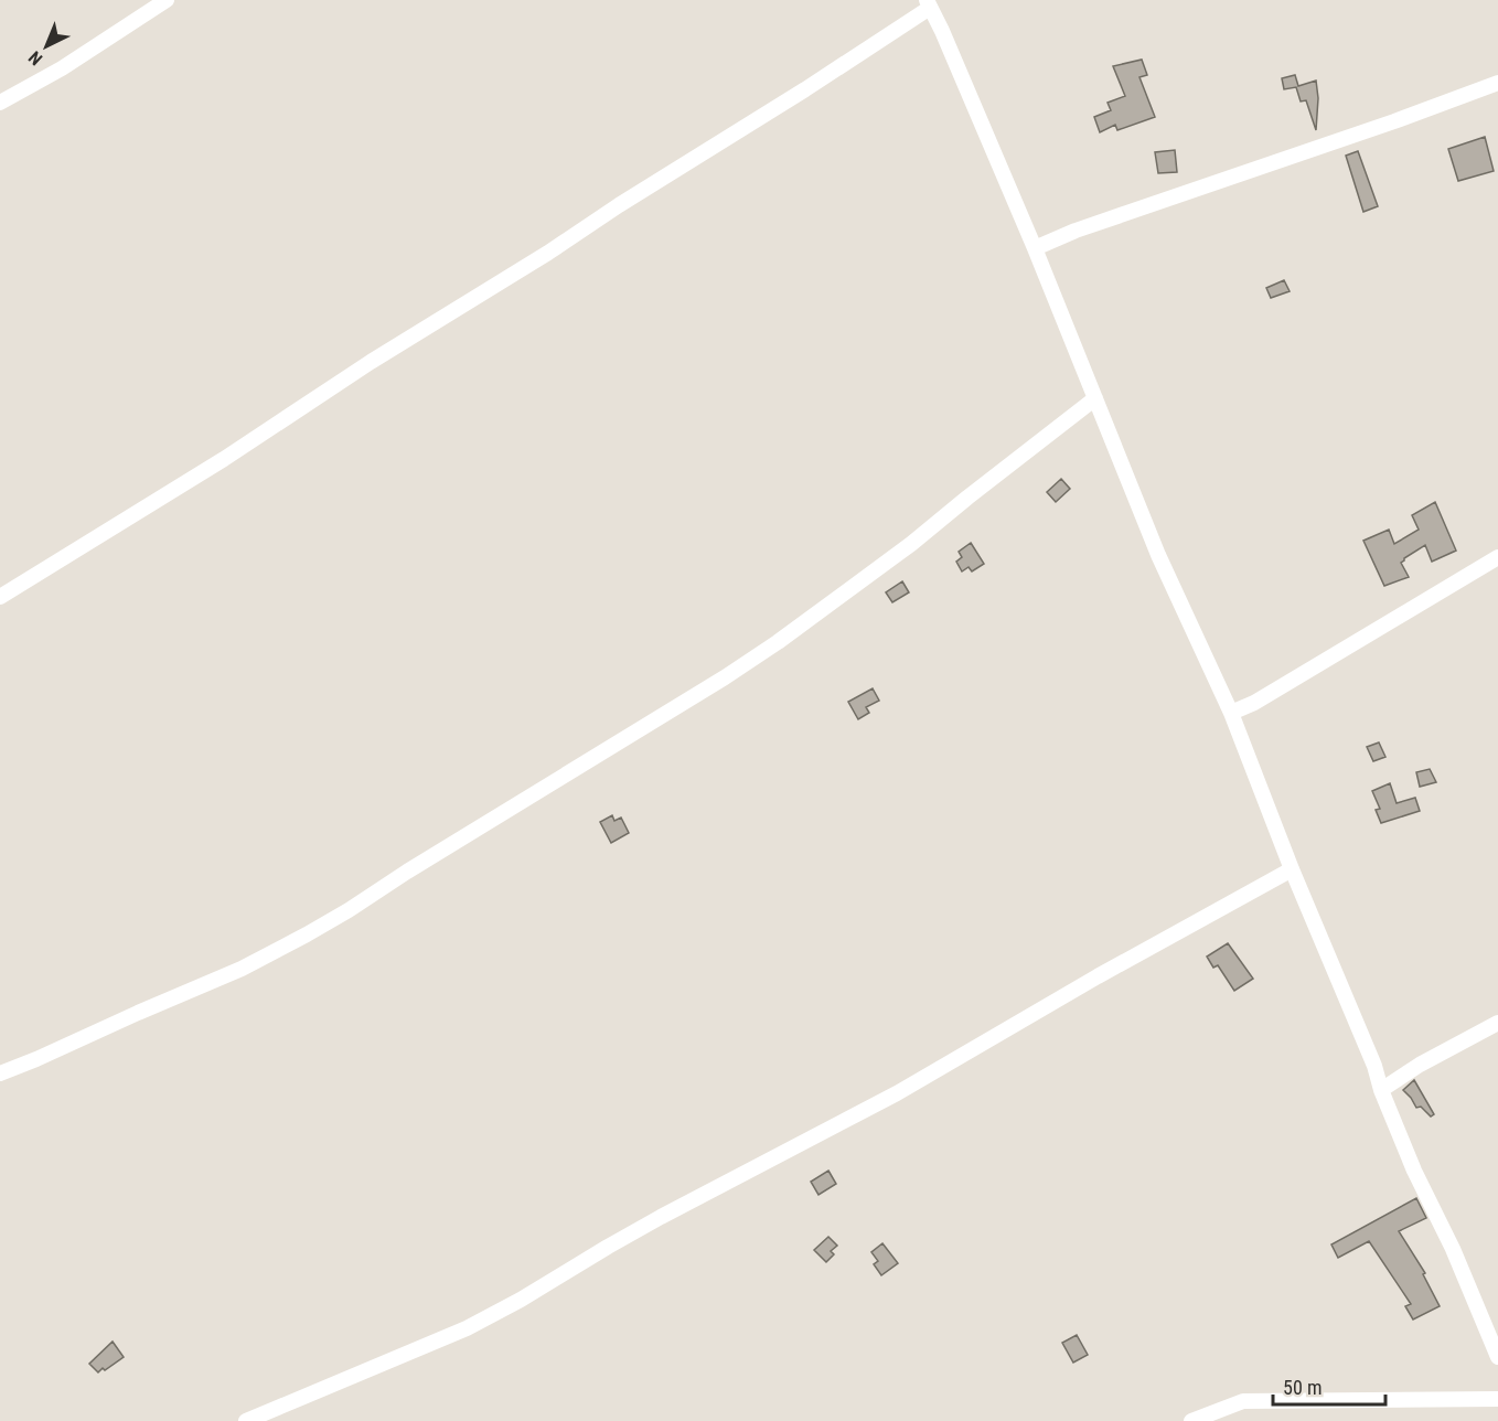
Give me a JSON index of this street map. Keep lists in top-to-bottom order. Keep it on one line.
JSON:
{"scale_bar":"50 m","north":"bottom left"}
